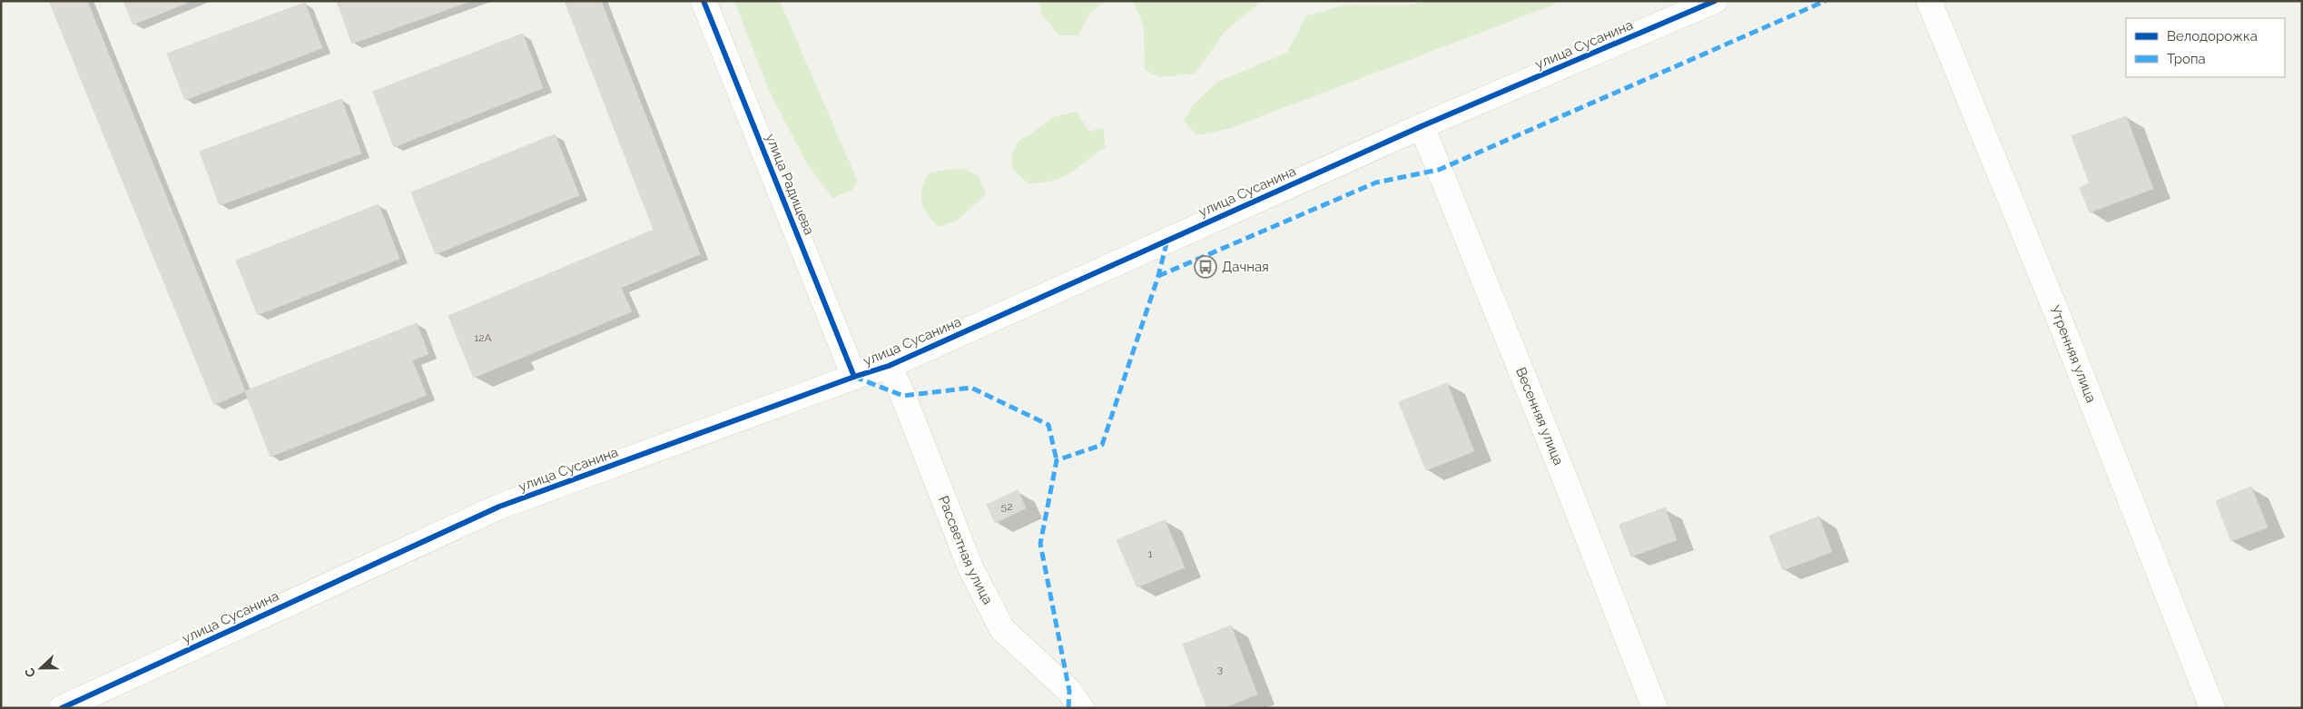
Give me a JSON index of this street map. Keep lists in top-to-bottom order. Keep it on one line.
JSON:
{"streets":{"street":["улица Сусанина","улица Радищева","Утренняя улица","Весенняя улица","Рассветная улица"]},"crossings":[["улица Сусанина","улица Радищева"],["улица Сусанина","Весенняя улица"],["улица Сусанина","Рассветная улица"]],"places":{"bus stop":["Дачная"]},"house_numbers":["12А","52","1","3"],"legend":["Велодорожка","Тропа"],"north":"left"}
